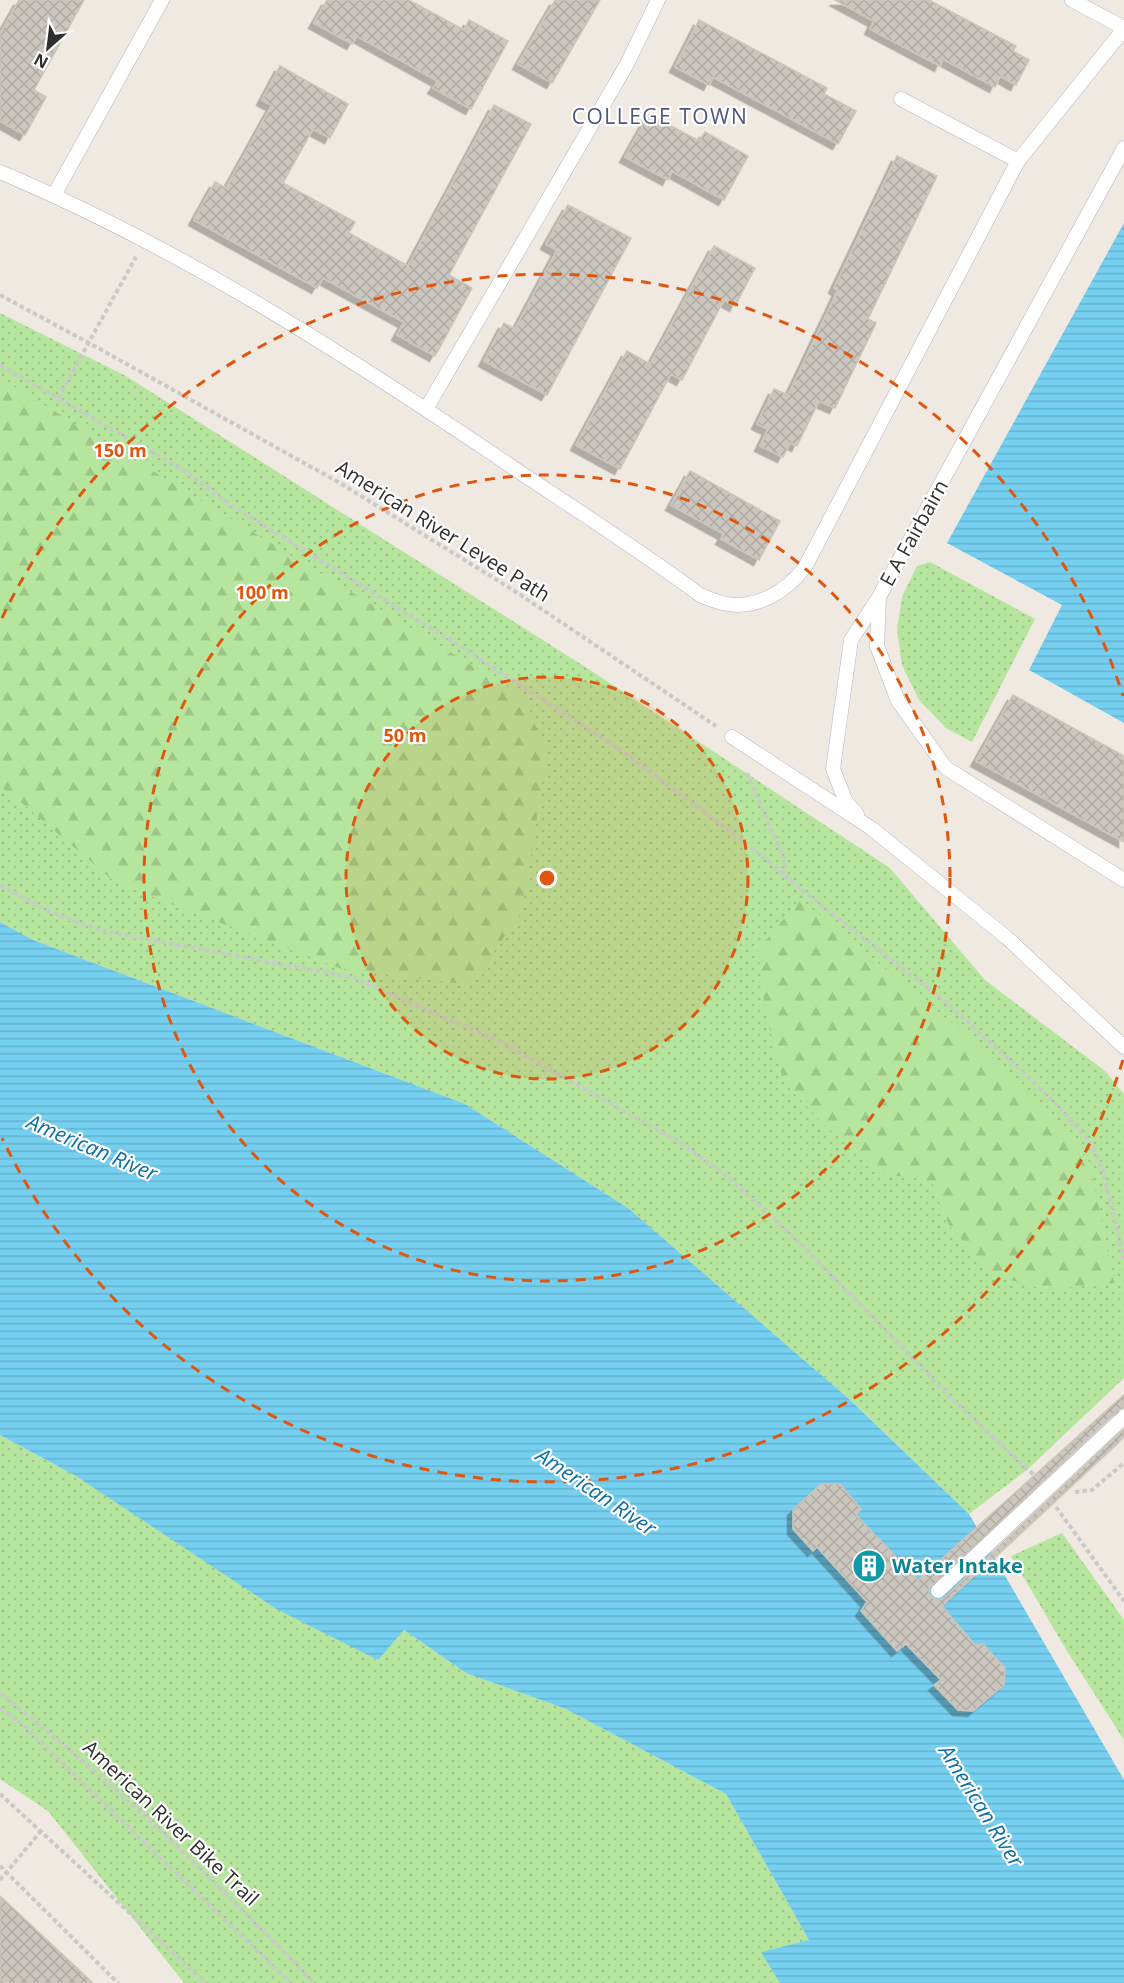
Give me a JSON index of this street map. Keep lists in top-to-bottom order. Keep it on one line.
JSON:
{"streets":{"lane":["E A Fairbairn"],"path":["American River Levee Path","American River Bike Trail"]},"districts":["COLLEGE TOWN"],"water":["American River"],"places":{"building":["Water Intake"]},"north":"bottom left","rings":["150 m","100 m","50 m"]}
